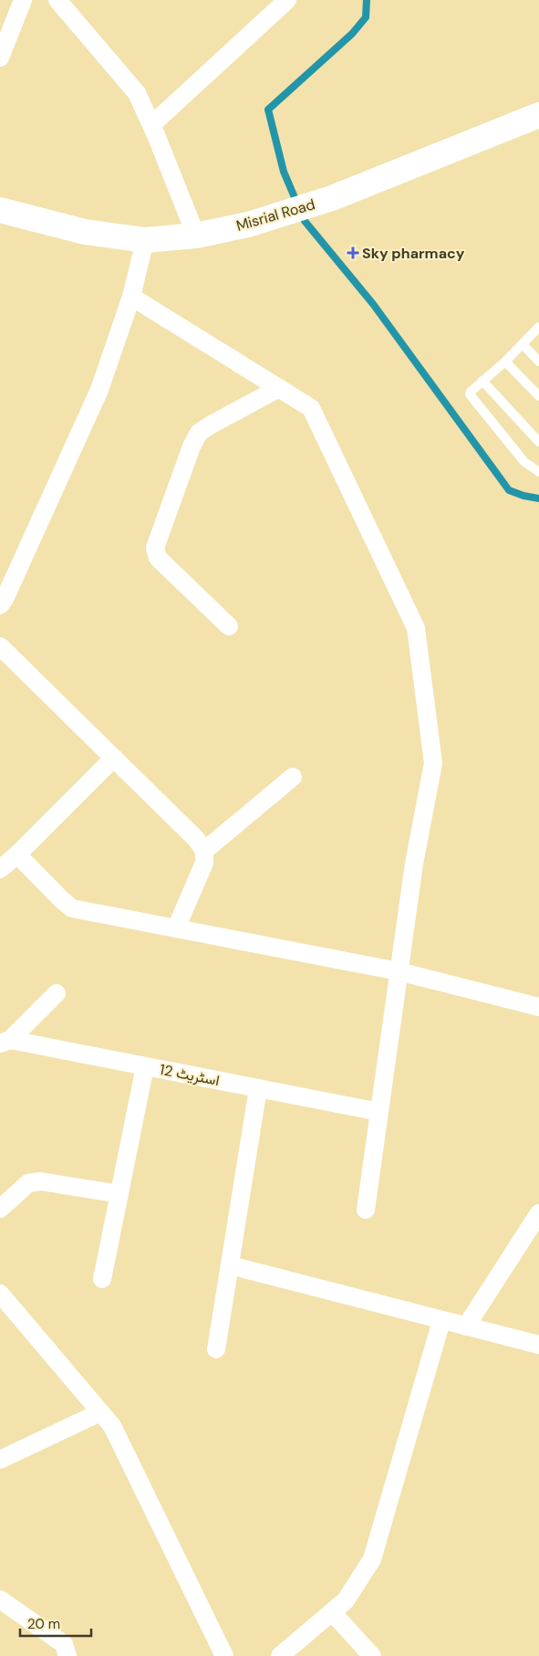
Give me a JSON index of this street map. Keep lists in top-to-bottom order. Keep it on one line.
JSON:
{"streets":{"main road":["Misrial Road"],"street":["اسٹریٹ 12"]},"places":{"health":["Sky pharmacy"]},"scale_bar":"20 m"}
